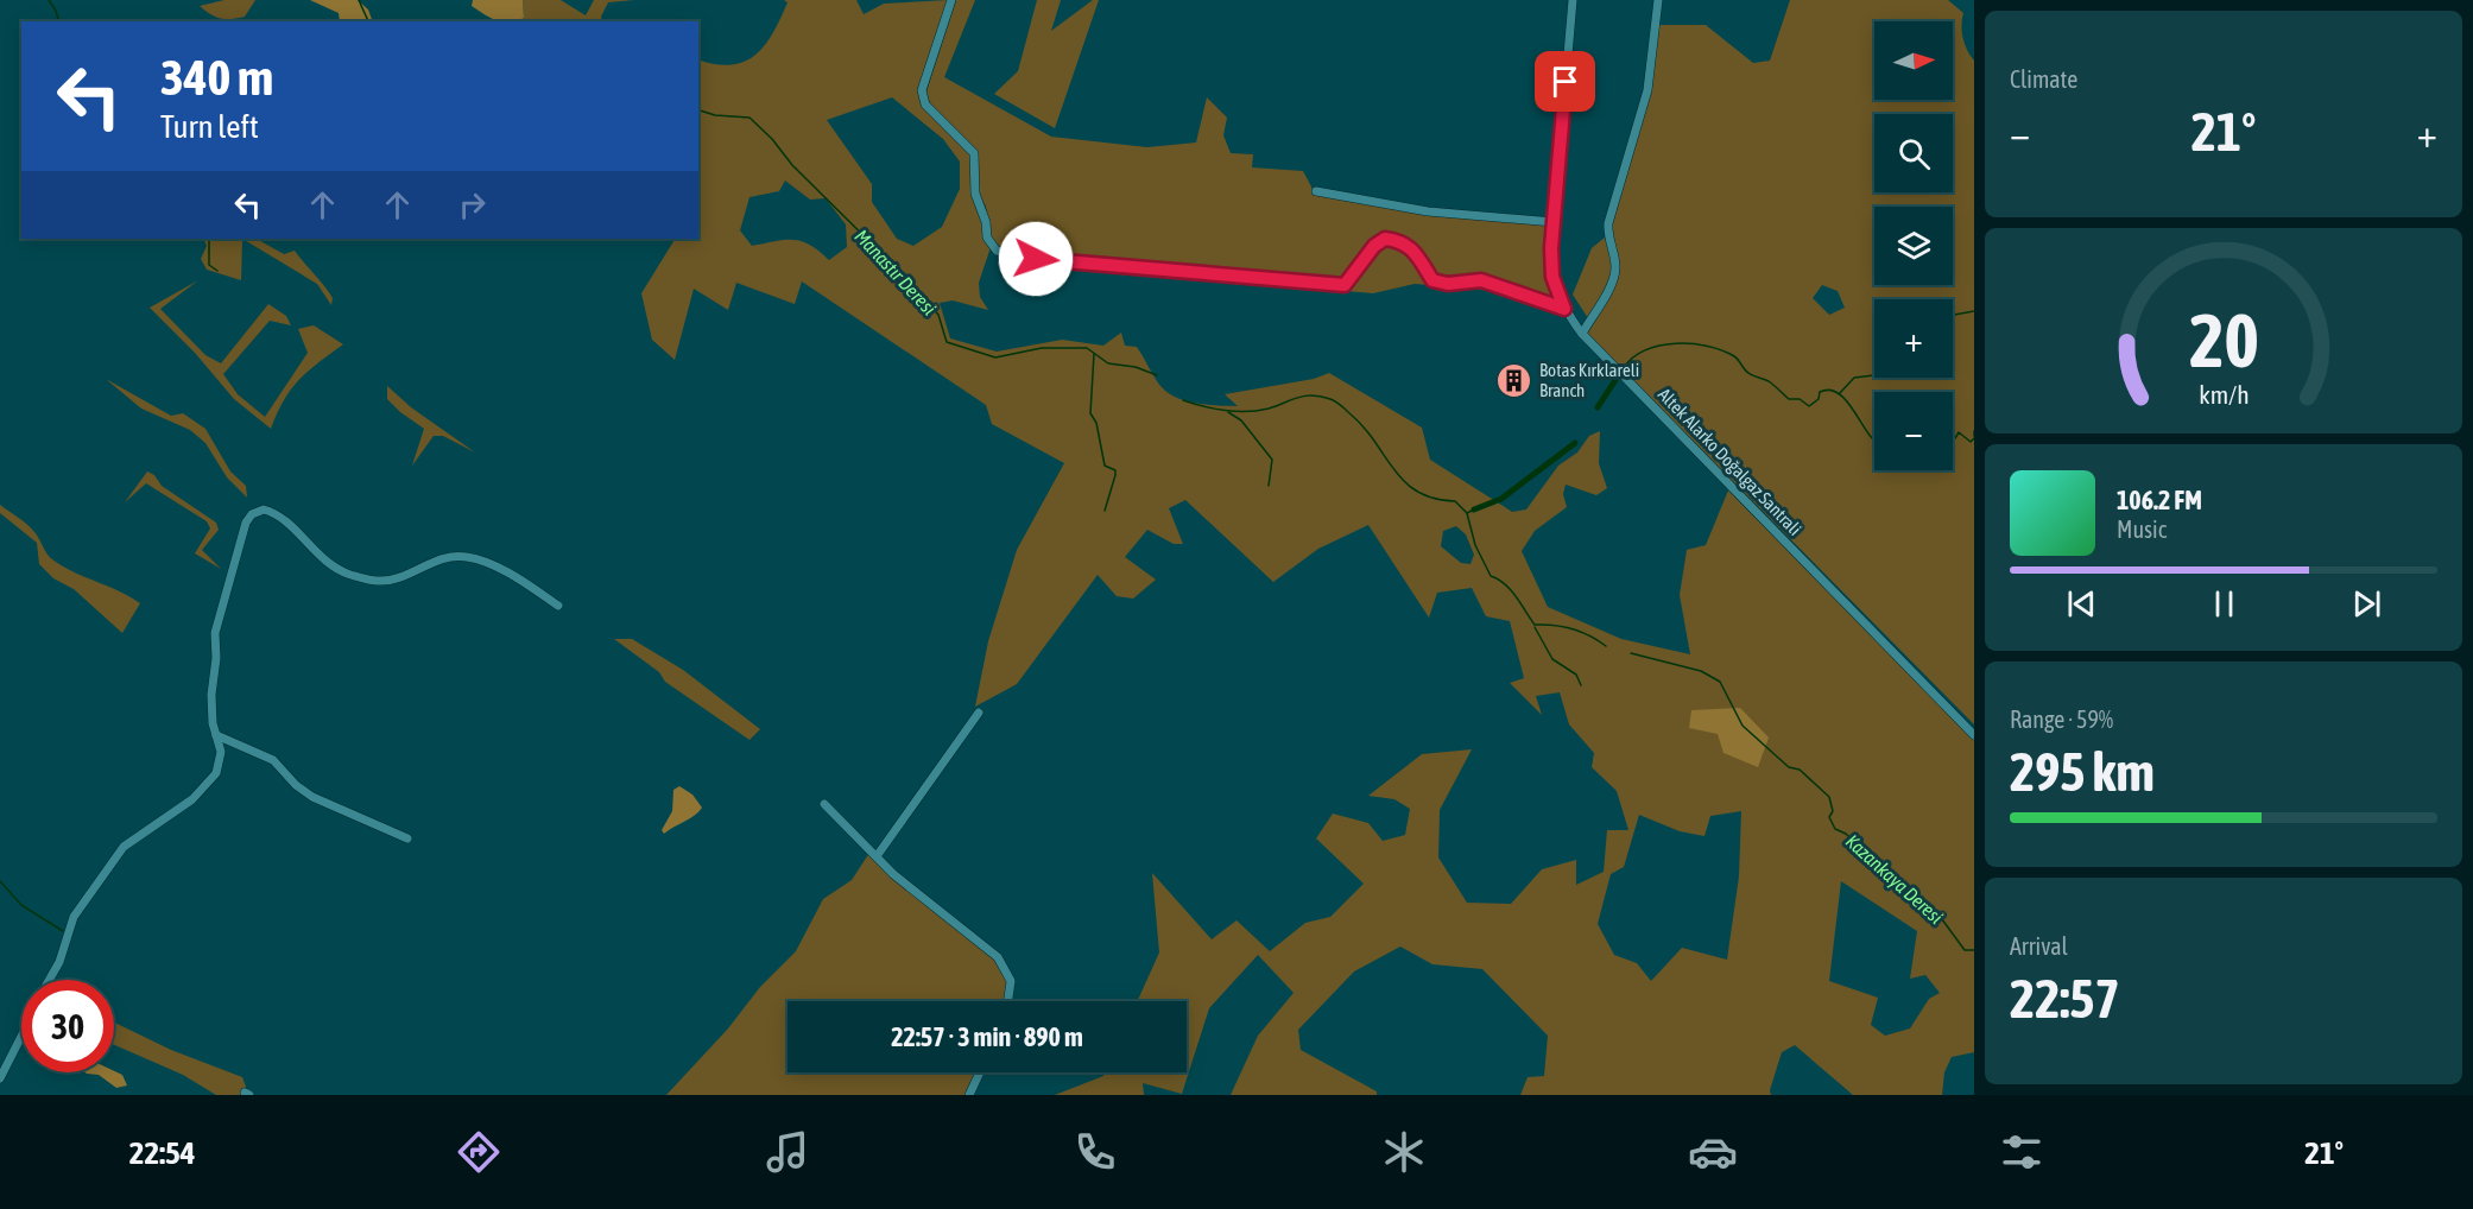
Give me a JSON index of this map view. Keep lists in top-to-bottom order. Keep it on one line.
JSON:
{"streets":{"street":["Altek Alarko Doğalgaz Santrali"]},"water":["Manastır Deresi","Kazankaya Deresi"],"places":{"building":["Botas Kırklareli Branch"]},"north":"right","page":{"tile":["Climate",["Range · 59%","295 km"],["Arrival","22:57"]],"map_buttons":["+","−"],"turn":["340 m","Turn left"],"heat":["−","21°","+"],"song":["106.2 FM","Music"],"limit":"30","trip":"22:57 · 3 min · 890 m","tabs":["22:54","21°"],"gauge":["20","km/h"]}}
